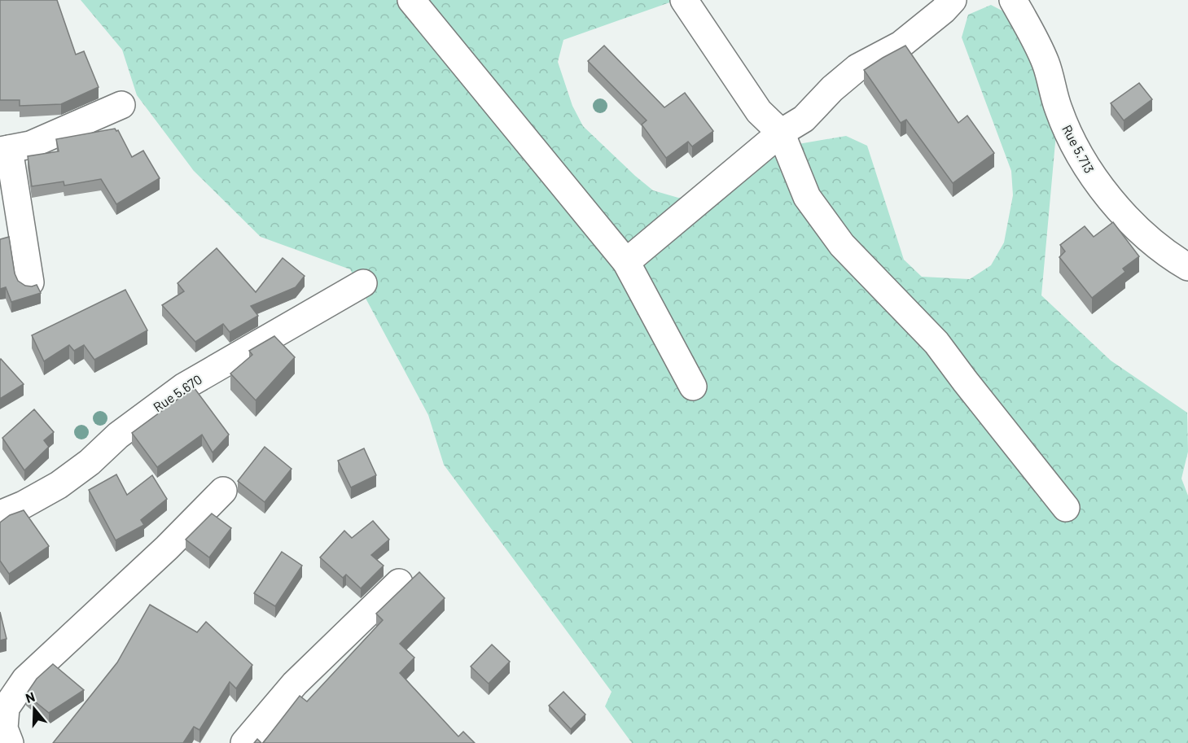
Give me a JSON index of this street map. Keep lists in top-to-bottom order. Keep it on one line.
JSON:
{"streets":{"street":["Rue 5.713","Rue 5.670"]},"north":"top"}
